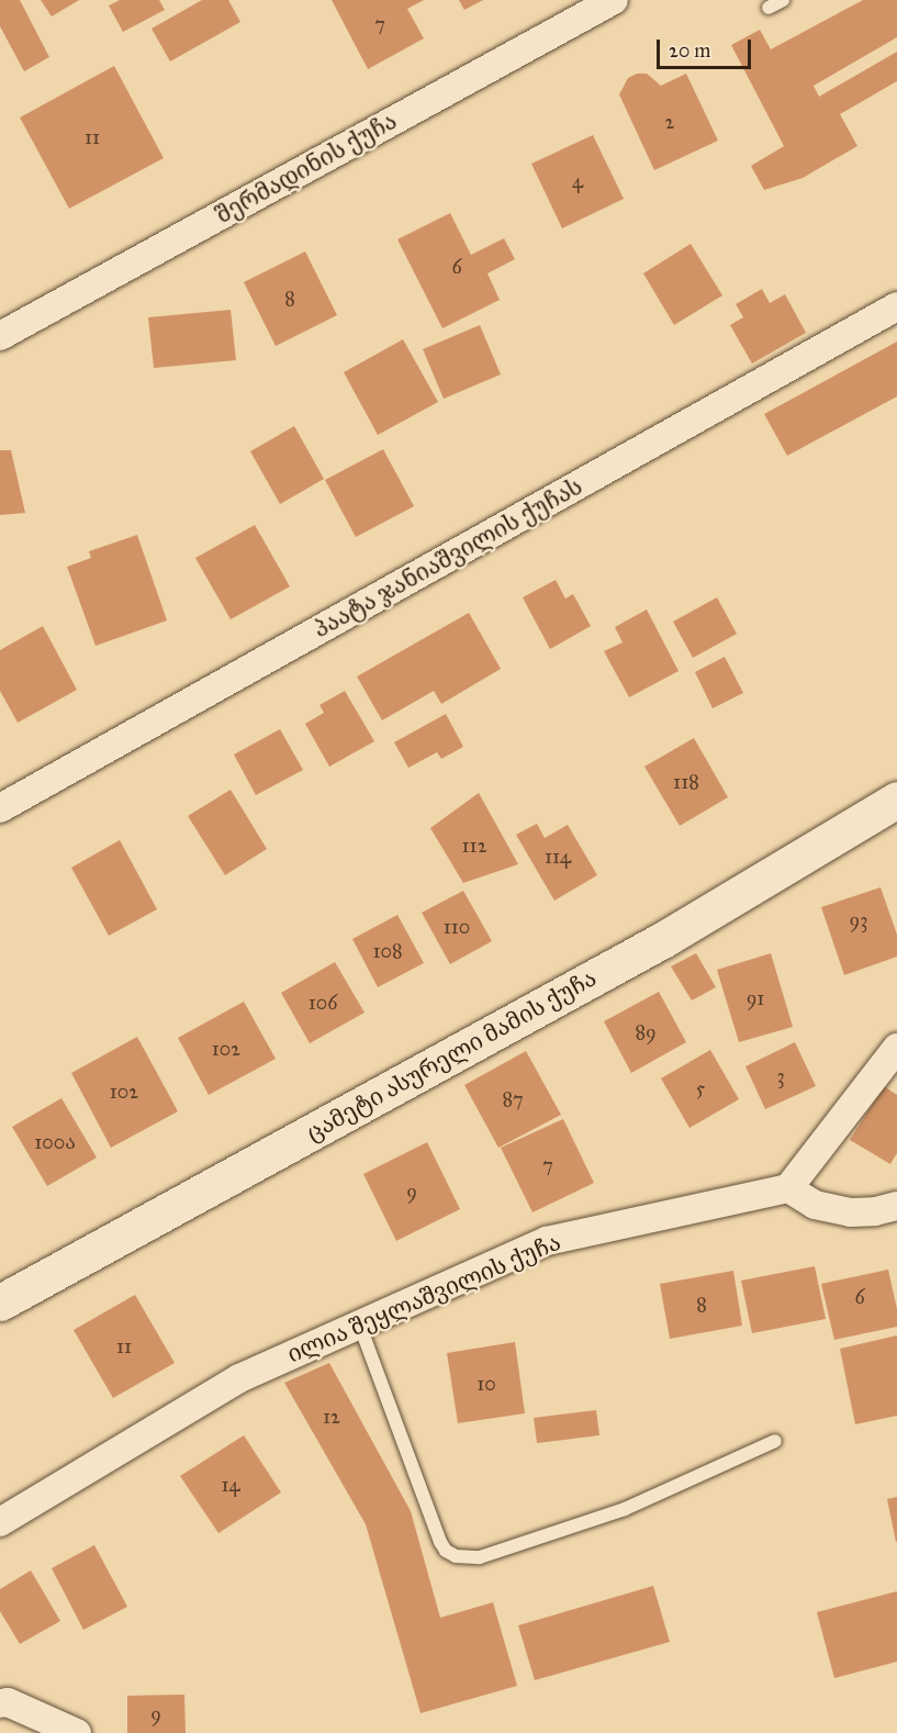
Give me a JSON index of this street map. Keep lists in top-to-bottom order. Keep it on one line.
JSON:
{"streets":{"street":["შერმადინის ქუჩა","პაატა ჯანიაშვილის ქუჩას","ცამეტი ასურელი მამის ქუჩა","ილია შეყლაშვილის ქუჩა"]},"house_numbers":["7","2","11","4","6","8","118","112","114","93","110","108","91","106","89","102","3","5","102","87","100ა","7","9","6","8","11","10","12","14","9"],"scale_bar":"20 m"}
